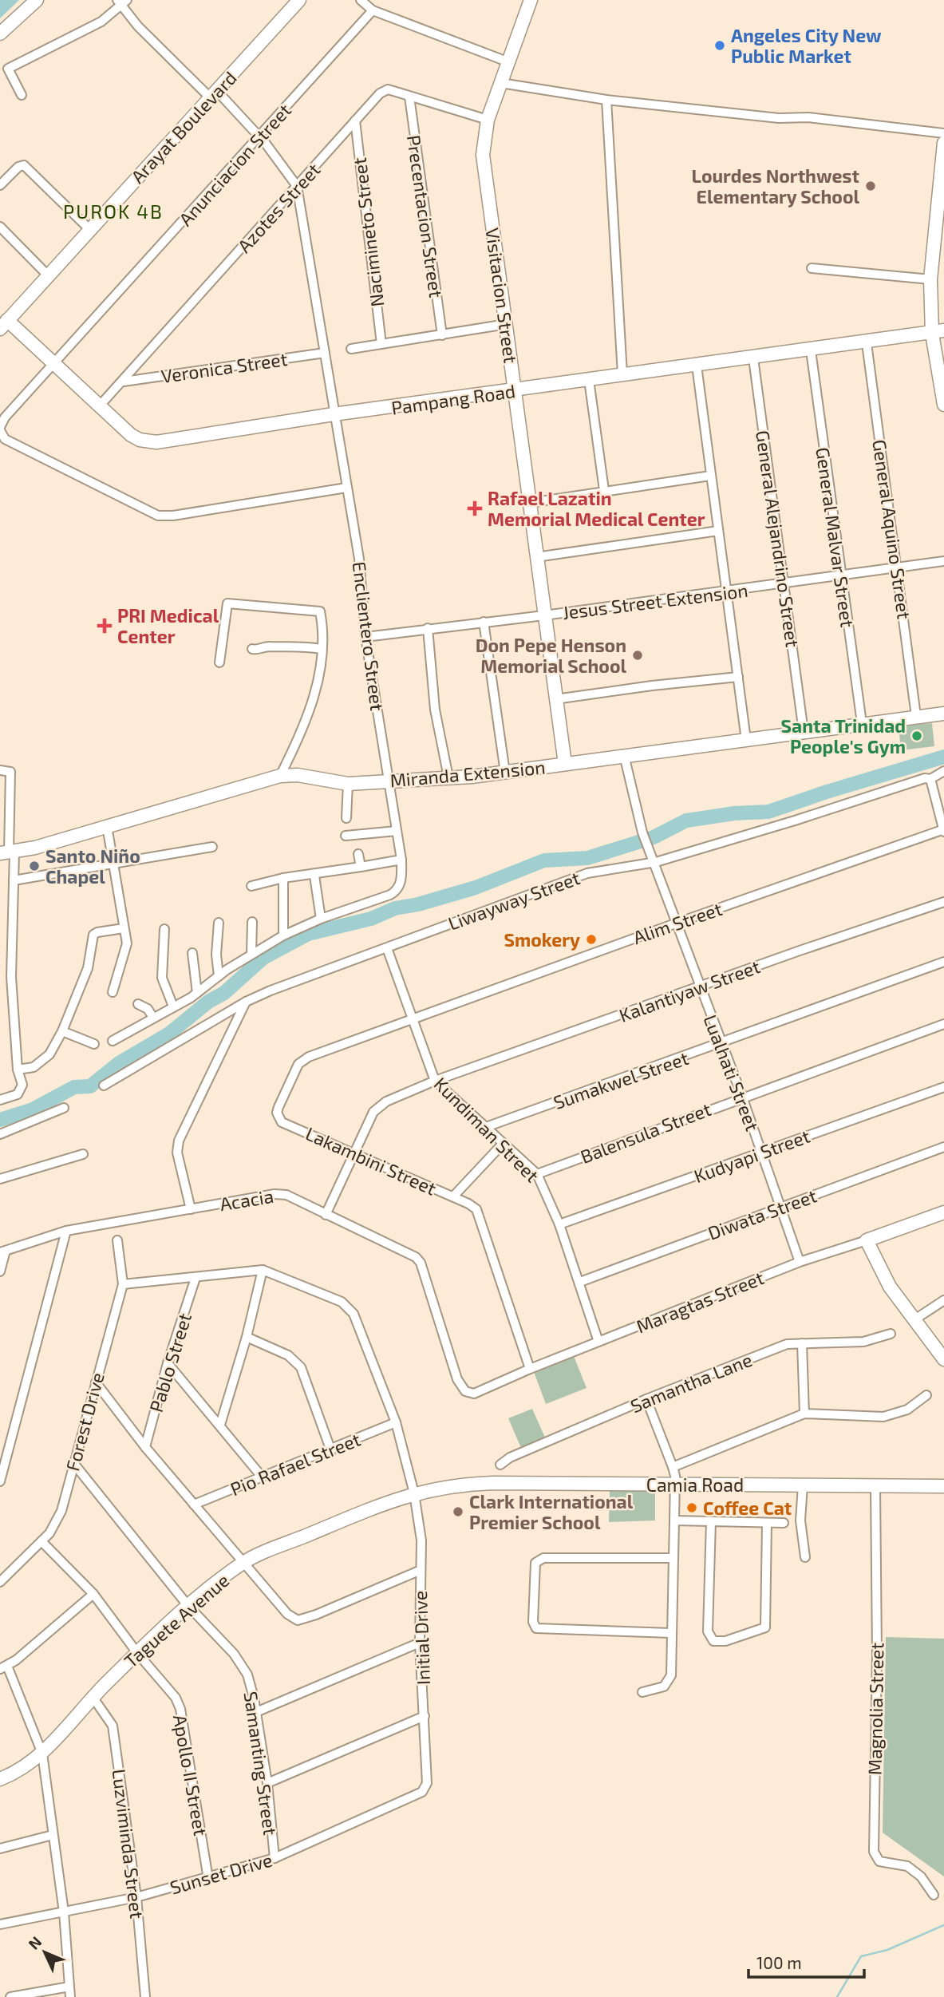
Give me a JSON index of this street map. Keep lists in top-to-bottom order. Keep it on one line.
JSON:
{"streets":{"street":["Arayat Boulevard","Anunciacion Street","Azotes Street","Precentacion Street","Nacimineto Street","Visitacion Street","Veronica Street","Pampang Road","General Aquino Street","General Malvar Street","General Alejandrino Street","Jesus Street Extension","Enclientero Street","Miranda Extension","Liwayway Street","Alim Street","Kalantiyaw Street","Lualhati Street","Sumakwel Street","Kundiman Street","Balensula Street","Kudyapi Street","Lakambini Street","Acacia","Diwata Street","Maragtas Street","Pablo Street","Samantha Lane","Forest Drive","Pio Rafael Street","Camia Road","Taguete Avenue","Initial Drive","Magnolia Street","Samanting Street","Apollo II Street","Luzviminda Street","Sunset Drive"]},"crossings":[["Arayat Boulevard","Pampang Road"],["Arayat Boulevard","Enclientero Street"],["Anunciacion Street","Pampang Road"],["Anunciacion Street","Enclientero Street"],["Azotes Street","Precentacion Street"],["Azotes Street","Nacimineto Street"],["Azotes Street","Visitacion Street"],["Azotes Street","Veronica Street"],["Azotes Street","Pampang Road"],["Azotes Street","Enclientero Street"],["Visitacion Street","Pampang Road"],["Visitacion Street","Jesus Street Extension"],["Visitacion Street","Miranda Extension"],["Veronica Street","Enclientero Street"],["Pampang Road","General Aquino Street"],["Pampang Road","General Malvar Street"],["Pampang Road","General Alejandrino Street"],["Pampang Road","Enclientero Street"],["General Aquino Street","Jesus Street Extension"],["General Aquino Street","Miranda Extension"],["General Malvar Street","Jesus Street Extension"],["General Malvar Street","Miranda Extension"],["General Alejandrino Street","Jesus Street Extension"],["General Alejandrino Street","Miranda Extension"],["Jesus Street Extension","Enclientero Street"],["Enclientero Street","Miranda Extension"],["Miranda Extension","Lualhati Street"],["Liwayway Street","Lualhati Street"],["Liwayway Street","Kundiman Street"],["Alim Street","Lualhati Street"],["Alim Street","Kundiman Street"],["Alim Street","Lakambini Street"],["Kalantiyaw Street","Lualhati Street"],["Kalantiyaw Street","Kundiman Street"],["Kalantiyaw Street","Lakambini Street"],["Kalantiyaw Street","Acacia"],["Lualhati Street","Sumakwel Street"],["Lualhati Street","Balensula Street"],["Lualhati Street","Kudyapi Street"],["Lualhati Street","Diwata Street"],["Lualhati Street","Maragtas Street"],["Sumakwel Street","Kundiman Street"],["Kundiman Street","Balensula Street"],["Kundiman Street","Kudyapi Street"],["Kundiman Street","Lakambini Street"],["Kundiman Street","Diwata Street"],["Kundiman Street","Maragtas Street"],["Lakambini Street","Maragtas Street"],["Acacia","Maragtas Street"],["Forest Drive","Samanting Street"],["Forest Drive","Apollo II Street"],["Pio Rafael Street","Initial Drive"],["Camia Road","Taguete Avenue"],["Camia Road","Initial Drive"],["Camia Road","Magnolia Street"],["Taguete Avenue","Initial Drive"],["Taguete Avenue","Samanting Street"],["Taguete Avenue","Apollo II Street"],["Taguete Avenue","Luzviminda Street"],["Initial Drive","Sunset Drive"],["Samanting Street","Sunset Drive"],["Apollo II Street","Sunset Drive"],["Luzviminda Street","Sunset Drive"]],"districts":["PUROK 4B"],"places":{"other":["Angeles City New Public Market","Lourdes Northwest Elementary School","Don Pepe Henson Memorial School","Santa Trinidad People's Gym","Santo Niño Chapel","Smokery","Coffee Cat","Clark International Premier School"],"health":["Rafael Lazatin Memorial Medical Center","PRI Medical Center"]},"scale_bar":"100 m","north":"top left"}
